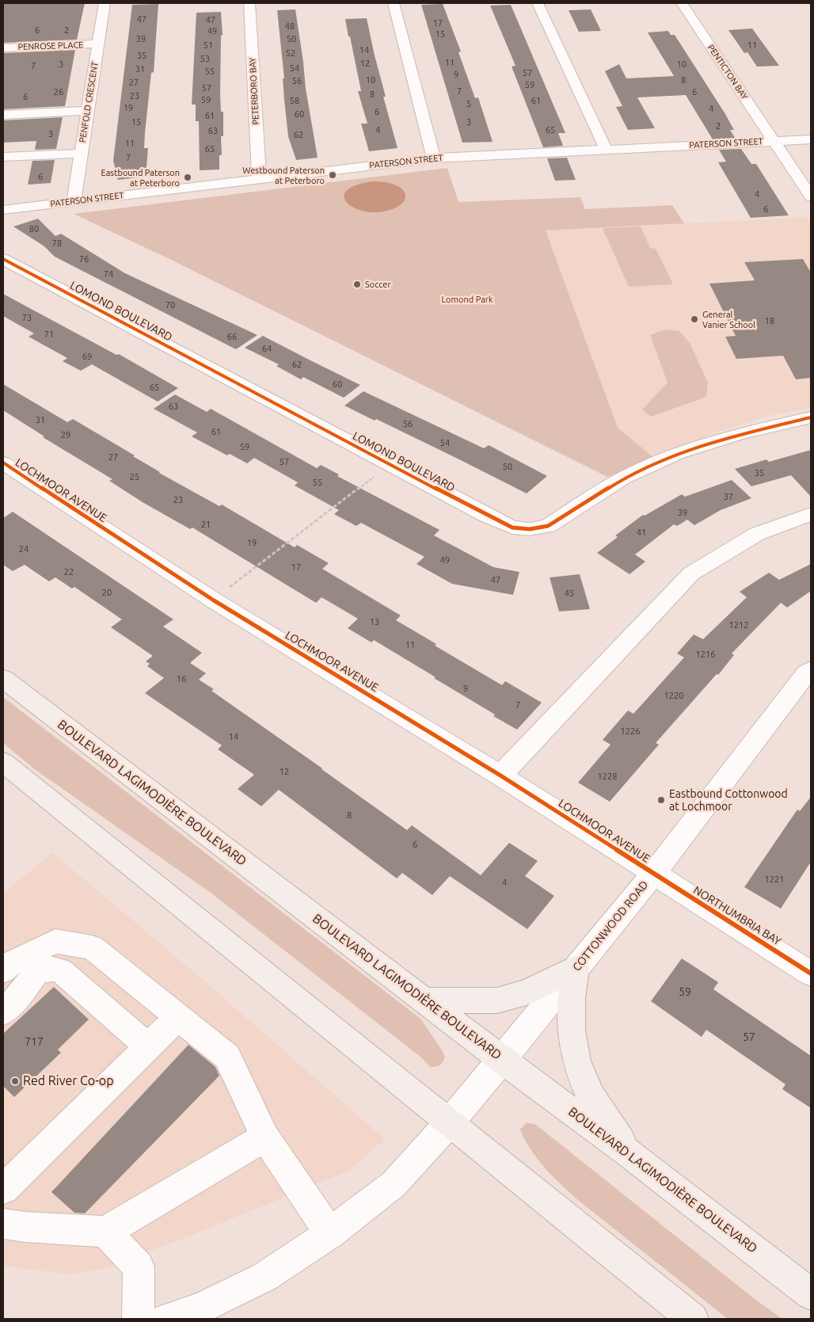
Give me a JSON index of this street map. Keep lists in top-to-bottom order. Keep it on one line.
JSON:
{"streets":{"main road":["BOULEVARD LAGIMODIÈRE BOULEVARD"],"street":["PENROSE PLACE","PENTICTON BAY","PETERBORO BAY","PENFOLD CRESCENT","PATERSON STREET","LOMOND BOULEVARD","LOCHMOOR AVENUE","NORTHUMBRIA BAY","COTTONWOOD ROAD"]},"crossings":[["PENROSE PLACE","PENFOLD CRESCENT"],["PENTICTON BAY","PATERSON STREET"],["PETERBORO BAY","PATERSON STREET"],["PENFOLD CRESCENT","PATERSON STREET"],["LOCHMOOR AVENUE","NORTHUMBRIA BAY"],["LOCHMOOR AVENUE","COTTONWOOD ROAD"],["BOULEVARD LAGIMODIÈRE BOULEVARD","COTTONWOOD ROAD"],["NORTHUMBRIA BAY","COTTONWOOD ROAD"]],"parks":["Lomond Park"],"places":["Westbound Paterson at Peterboro","Eastbound Paterson at Peterboro","Soccer","General Vanier School","Eastbound Cottonwood at Lochmoor","Red River Co-op"],"house_numbers":["47","47","17","48","6","2","49","15","39","50","51","11","14","52","35","53","11","12","3","10","7","54","31","55","57","9","10","8","56","27","59","57","7","26","6","8","23","6","59","58","61","5","19","4","6","60","61","15","3","2","4","65","63","3","62","11","65","7","6","4","6","80","78","76","74","70","73","18","71","66","64","69","62","60","65","63","31","56","61","29","54","59","27","57","50","35","25","55","37","23","39","21","41","19","24","49","17","22","47","20","45","13","1212","11","1216","16","9","1220","7","1226","14","12","1228","8","6","1221","4","59","57","717"]}
